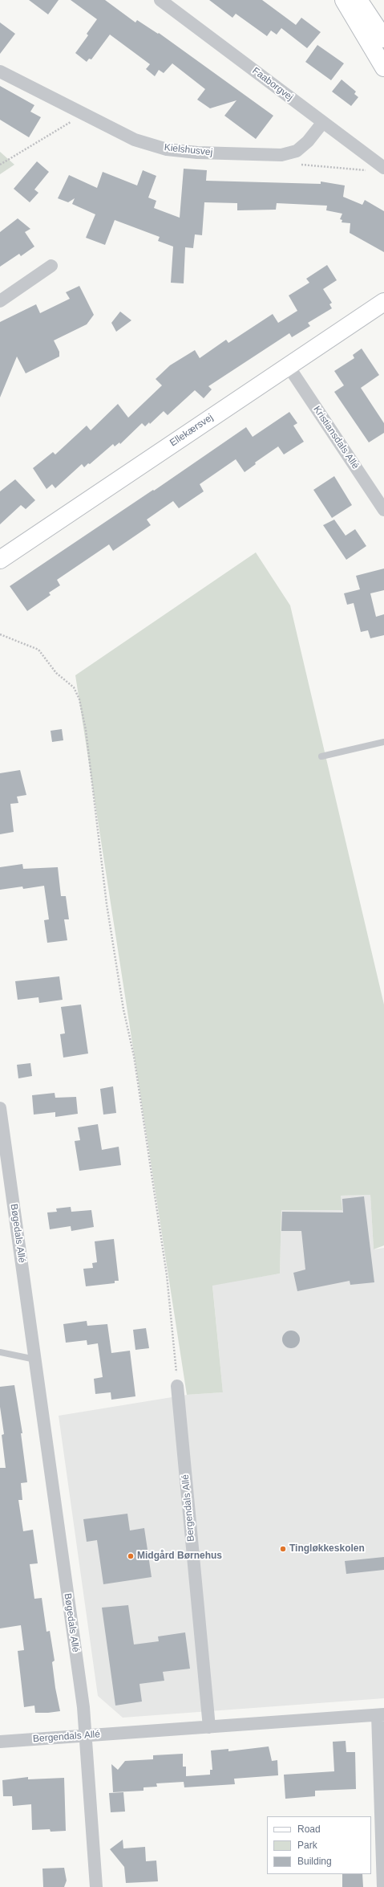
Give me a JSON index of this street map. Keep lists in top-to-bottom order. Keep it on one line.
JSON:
{"streets":{"street":["Faaborgvej","Kielshusvej","Ellekærsvej","Kristiansdals Allé","Bøgedals Allé","Bergendals Allé"]},"crossings":[["Faaborgvej","Kielshusvej"],["Ellekærsvej","Kristiansdals Allé"],["Bøgedals Allé","Bergendals Allé"]],"places":["Tingløkkeskolen","Midgård Børnehus"],"legend":["Road","Park","Building"]}
